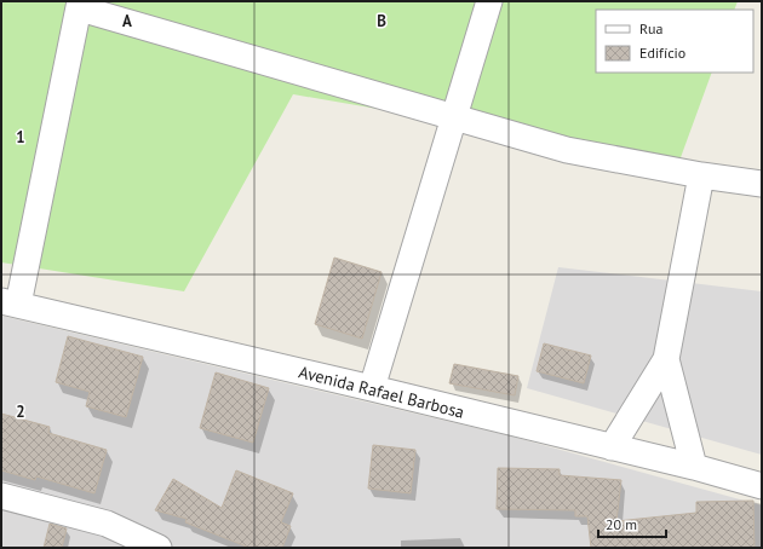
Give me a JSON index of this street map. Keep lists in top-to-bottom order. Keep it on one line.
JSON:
{"streets":{"street":["Avenida Rafael Barbosa"]},"legend":["Rua","Edifício"],"scale_bar":"20 m","grid":{"columns":["A","B"],"rows":["1","2"]}}
